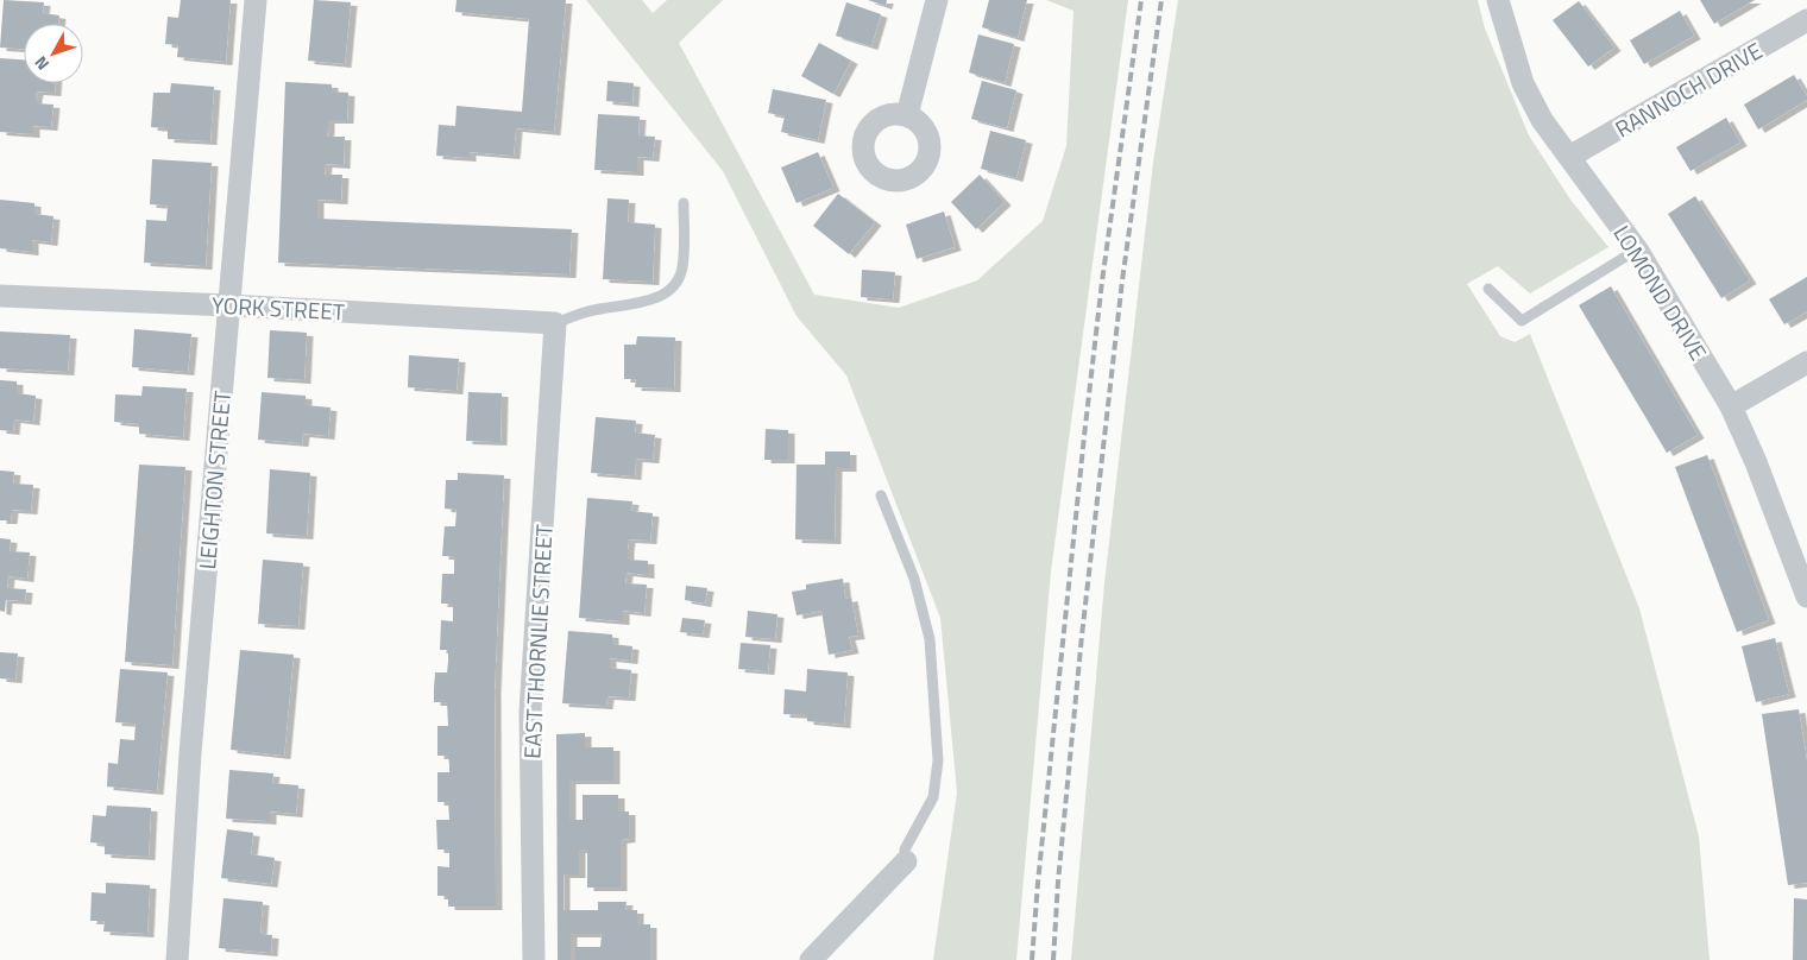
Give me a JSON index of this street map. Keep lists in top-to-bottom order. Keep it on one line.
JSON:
{"streets":{"street":["RANNOCH DRIVE","LOMOND DRIVE","YORK STREET","LEIGHTON STREET","EAST THORNLIE STREET"]},"crossings":[["RANNOCH DRIVE","LOMOND DRIVE"],["YORK STREET","LEIGHTON STREET"],["YORK STREET","EAST THORNLIE STREET"]],"north":"bottom left"}
